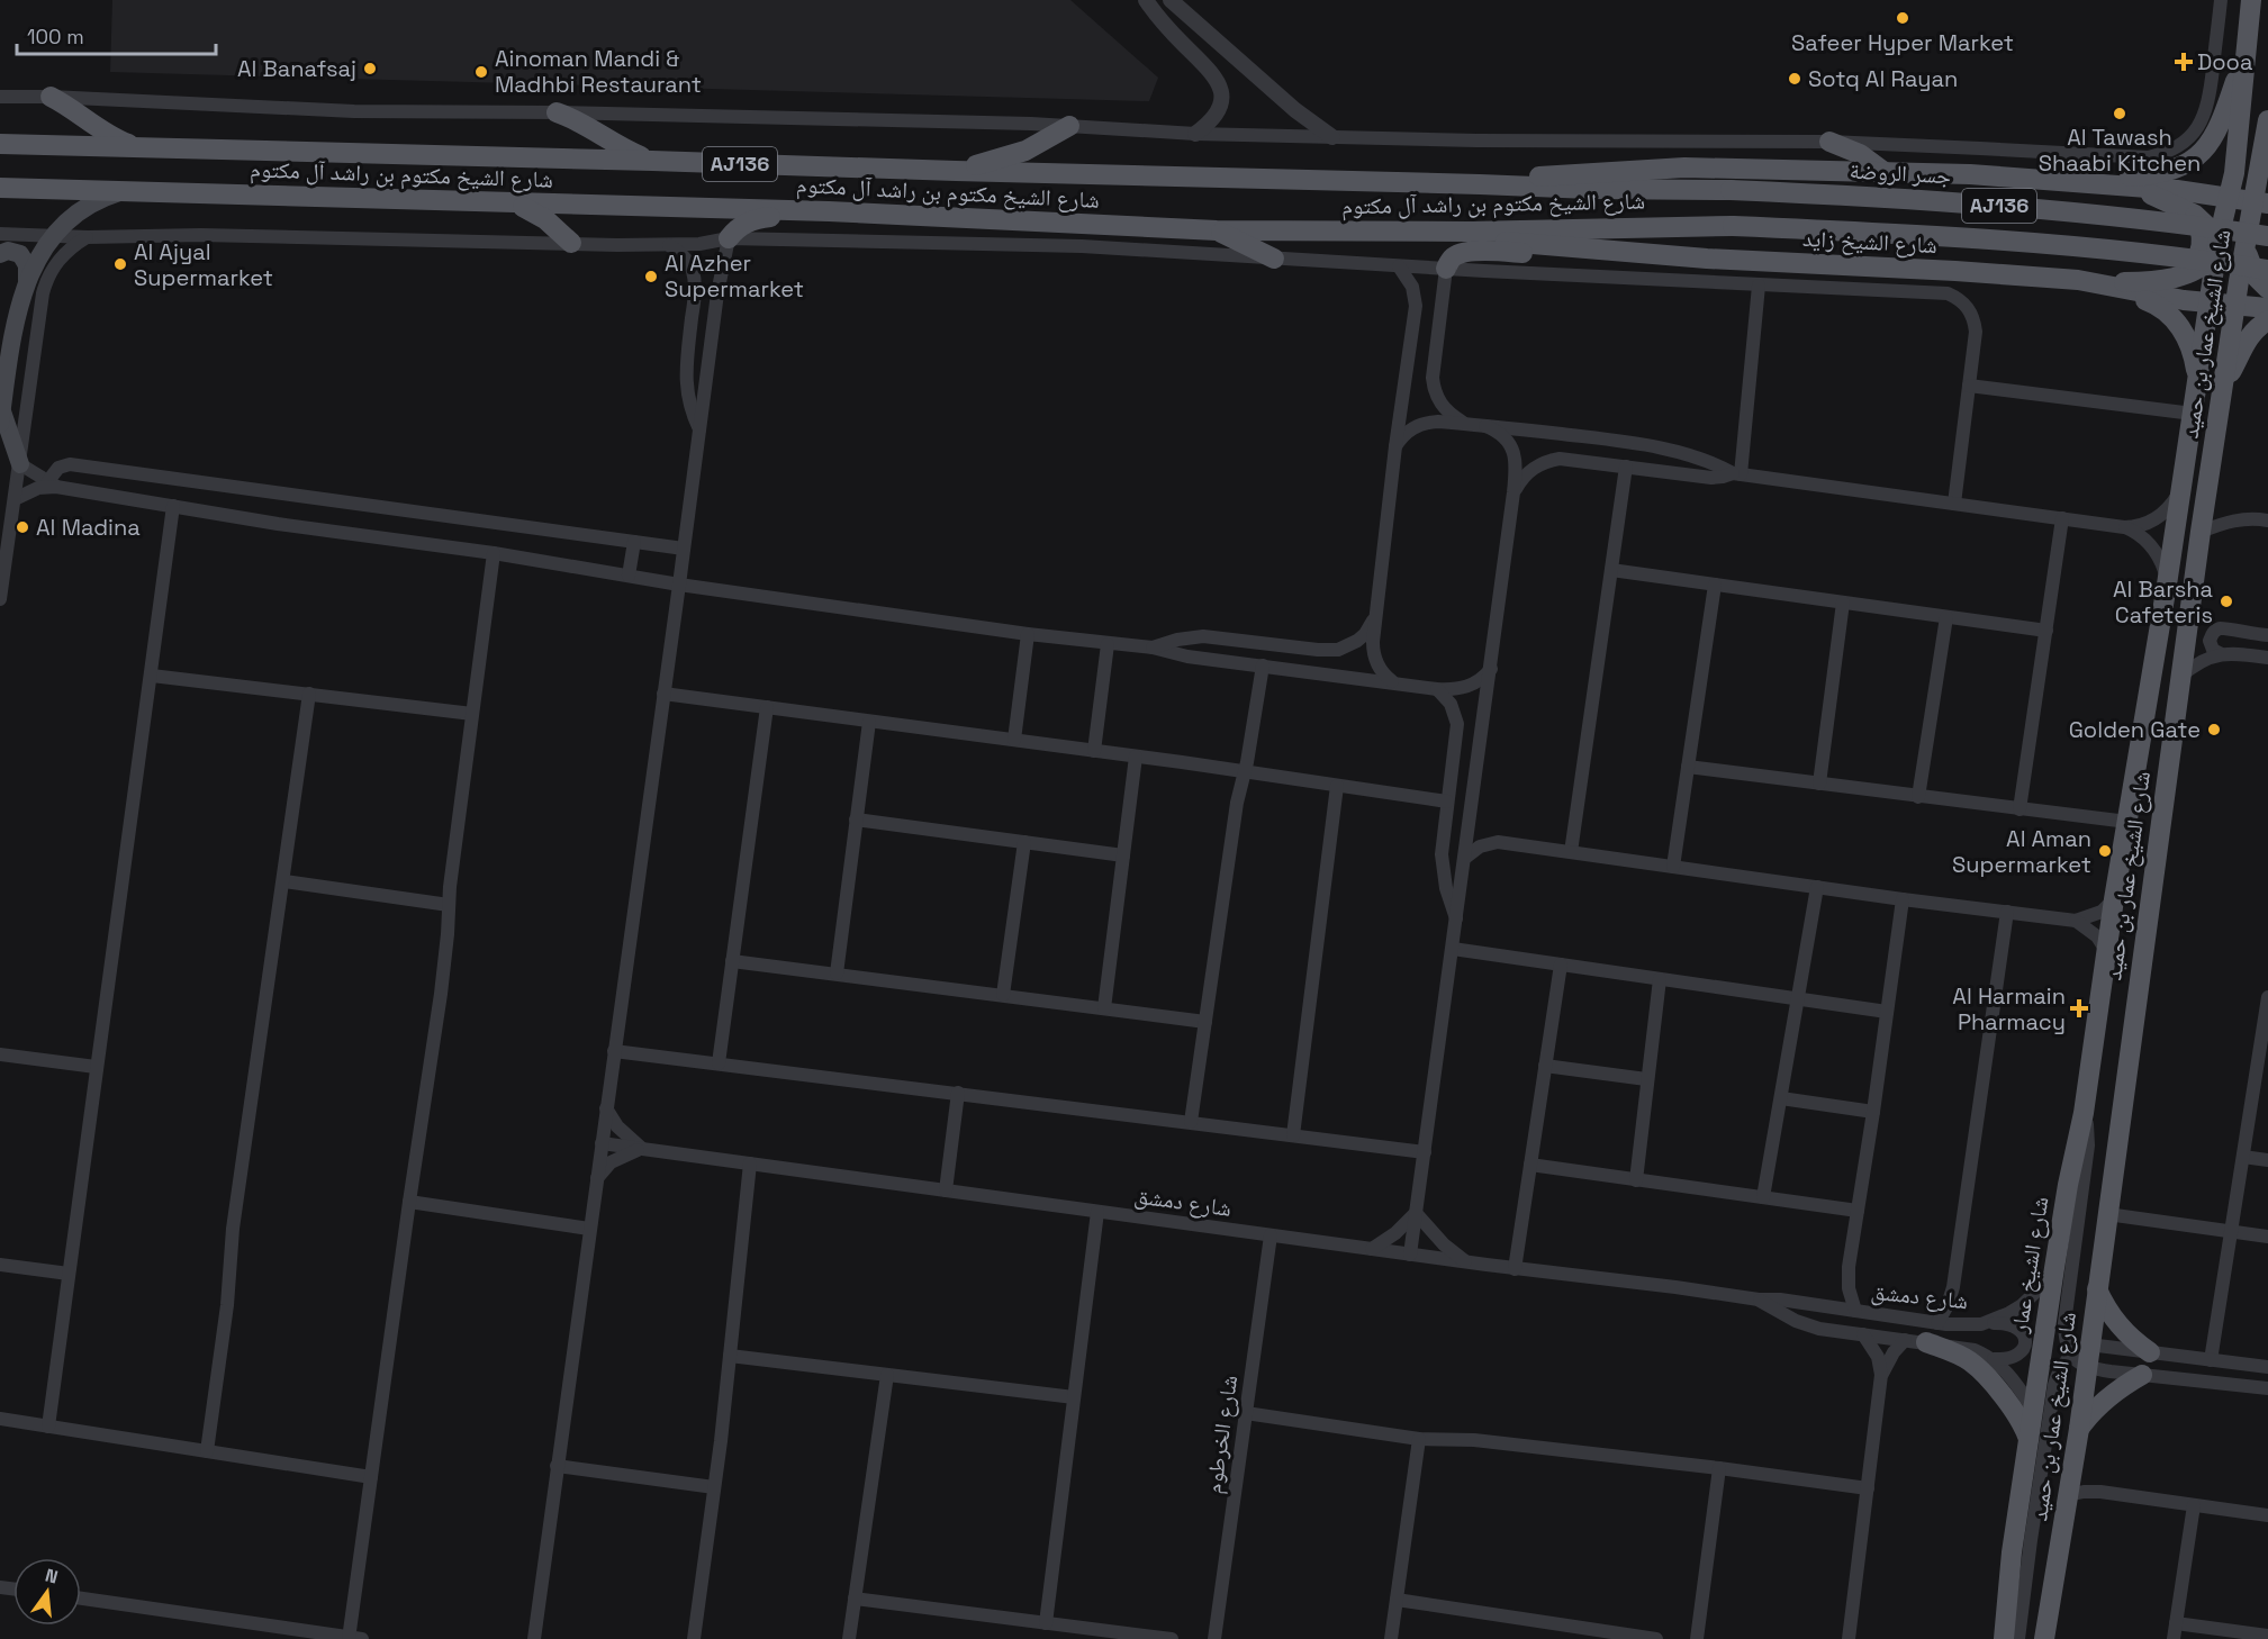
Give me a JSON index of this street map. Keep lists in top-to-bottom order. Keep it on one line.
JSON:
{"streets":{"main road":["AJ136","جسر الروضة","شارع الشيخ مكتوم بن راشد آل مكتوم","شارع الشيخ زايد","شارع الشيخ عمار بن حميد","شارع الشيخ عمار"],"street":["شارع دمشق","شارع الخرطوم"]},"crossings":[["جسر الروضة","شارع الشيخ مكتوم بن راشد آل مكتوم"],["شارع الشيخ مكتوم بن راشد آل مكتوم","شارع الشيخ زايد"],["شارع الشيخ زايد","شارع الشيخ عمار بن حميد"],["شارع الشيخ عمار بن حميد","شارع الشيخ عمار"],["شارع دمشق","شارع الشيخ عمار"],["شارع دمشق","شارع الخرطوم"]],"places":{"other":["Safeer Hyper Market","Al Banafsaj","Ainoman Mandi & Madhbi Restaurant","Sotq Al Rayan","Al Tawash Shaabi Kitchen","Al Ajyal Supermarket","Al Azher Supermarket","Al Madina","Al Barsha Cafeteris","Golden Gate","Al Aman Supermarket"],"health":["Dooa","Al Harmain Pharmacy"]},"scale_bar":"100 m","north":"top"}
